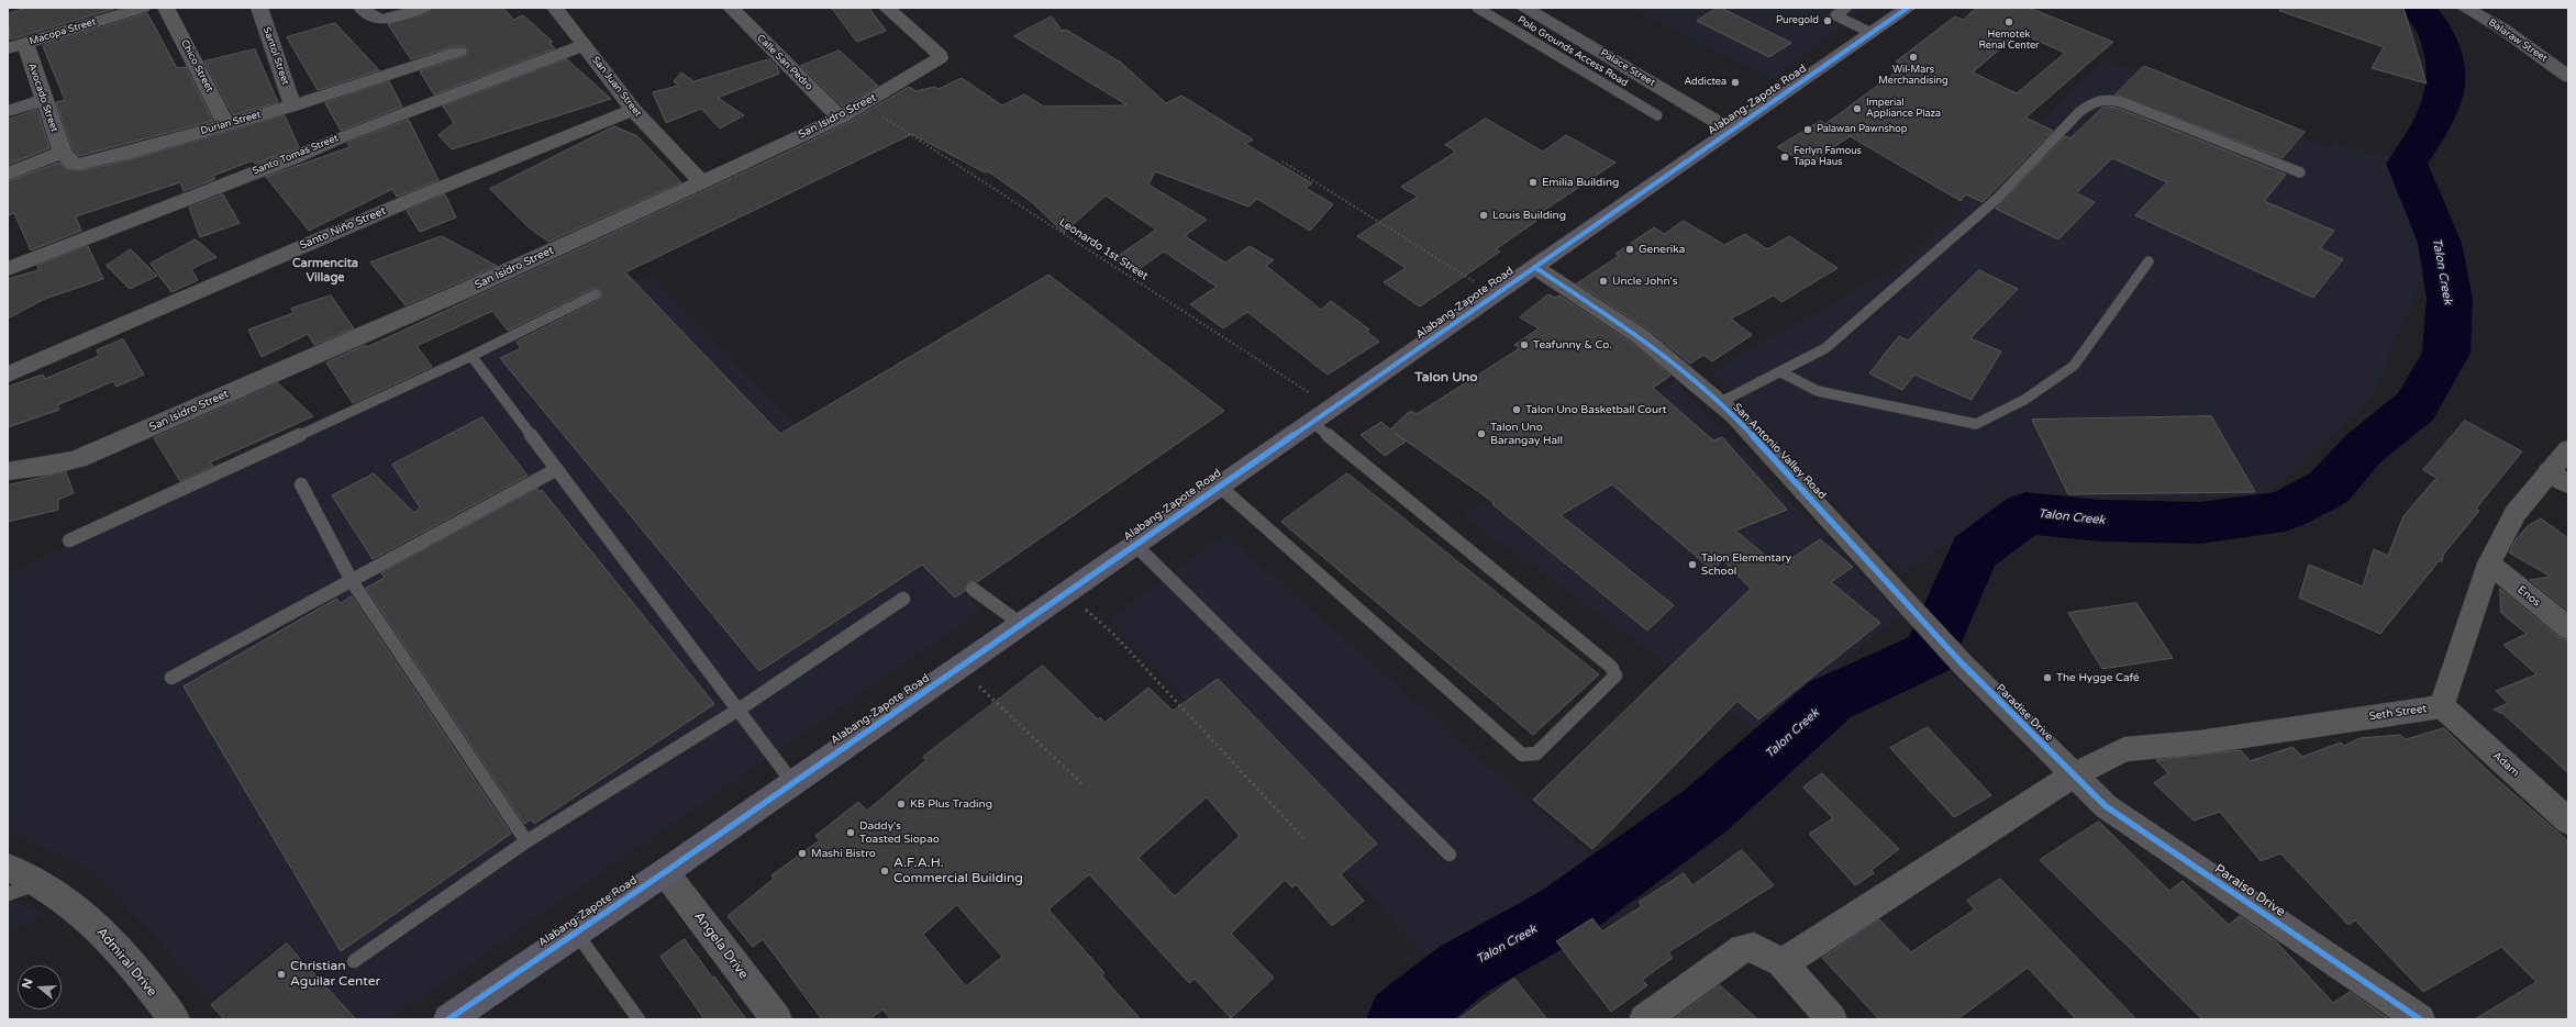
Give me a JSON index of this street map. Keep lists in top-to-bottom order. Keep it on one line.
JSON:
{"streets":{"highway":["Alabang-Zapote Road"],"street":["Macopa Street","Balaraw Street","Santol Street","Calle San Pedro","Chico Street","Palace Street","San Juan Street","Avocado Street","San Isidro Street","Durian Street","Santo Tomas Street","Santo Niño Street","San Antonio Valley Road","Enos","Paradise Drive","Seth Street","Adam","Paraiso Drive","Angela Drive","Admiral Drive"],"lane":["Polo Grounds Access Road"],"path":["Leonardo 1st Street"]},"crossings":[["Macopa Street","Avocado Street"],["Santol Street","Durian Street"],["Calle San Pedro","San Isidro Street"],["Chico Street","Durian Street"],["Palace Street","Alabang-Zapote Road"],["San Juan Street","San Isidro Street"],["San Juan Street","Santo Tomas Street"],["San Juan Street","Santo Niño Street"],["Avocado Street","Durian Street"],["Alabang-Zapote Road","Leonardo 1st Street"],["Alabang-Zapote Road","San Antonio Valley Road"],["Alabang-Zapote Road","Angela Drive"],["San Isidro Street","Leonardo 1st Street"],["San Antonio Valley Road","Paradise Drive"],["Enos","Seth Street"],["Paradise Drive","Seth Street"],["Paradise Drive","Paraiso Drive"],["Seth Street","Adam"],["Seth Street","Paraiso Drive"]],"districts":["Carmencita Village","Talon Uno"],"water":["Talon Creek"],"places":["Puregold","Hemotek Renal Center","Wil-Mars Merchandising","Addictea","Imperial Appliance Plaza","Palawan Pawnshop","Ferlyn Famous Tapa Haus","Emilia Building","Louis Building","Generika","Uncle John's","Teafunny & Co.","Talon Uno Basketball Court","Talon Uno Barangay Hall","Talon Elementary School","The Hygge Café","KB Plus Trading","Daddy's Toasted Siopao","Mashi Bistro","A.F.A.H. Commercial Building","Christian Aguilar Center"],"north":"left"}
